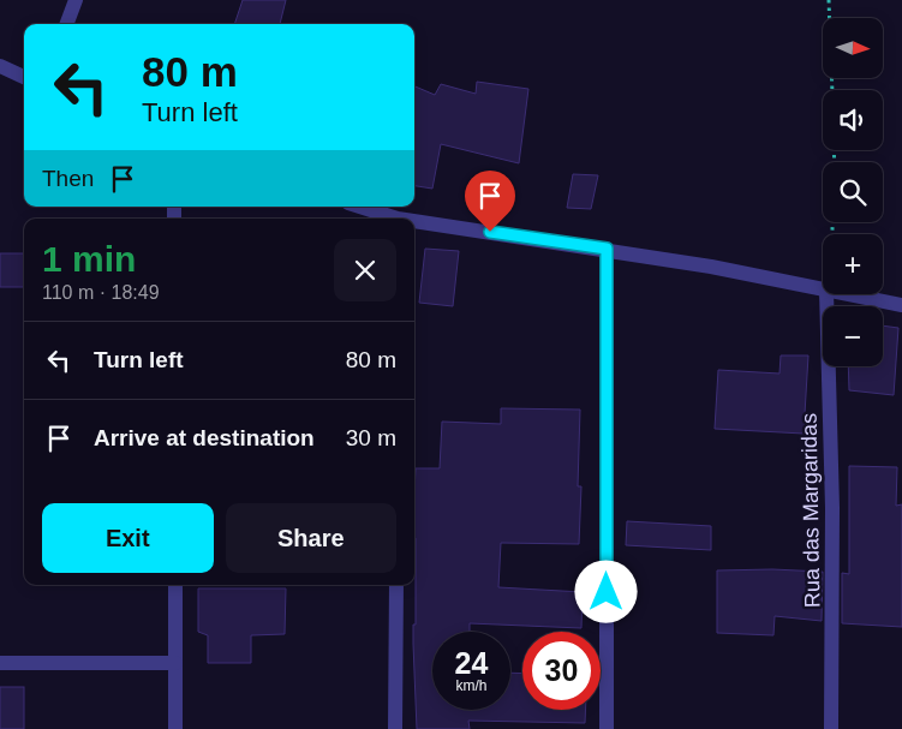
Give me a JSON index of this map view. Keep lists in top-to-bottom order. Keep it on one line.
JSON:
{"streets":{"street":["Rua das Margaridas"]},"north":"right","page":{"map_buttons":["+","−"],"turn":["80 m","Turn left"],"then":"Then","heading":["1 min","110 m · 18:49"],"list":[{"name":"Turn left","value":"80 m"},{"name":"Arrive at destination","value":"30 m"}],"buttons":["Exit","Share"],"speed":"24 km/h","limit":"30"}}
